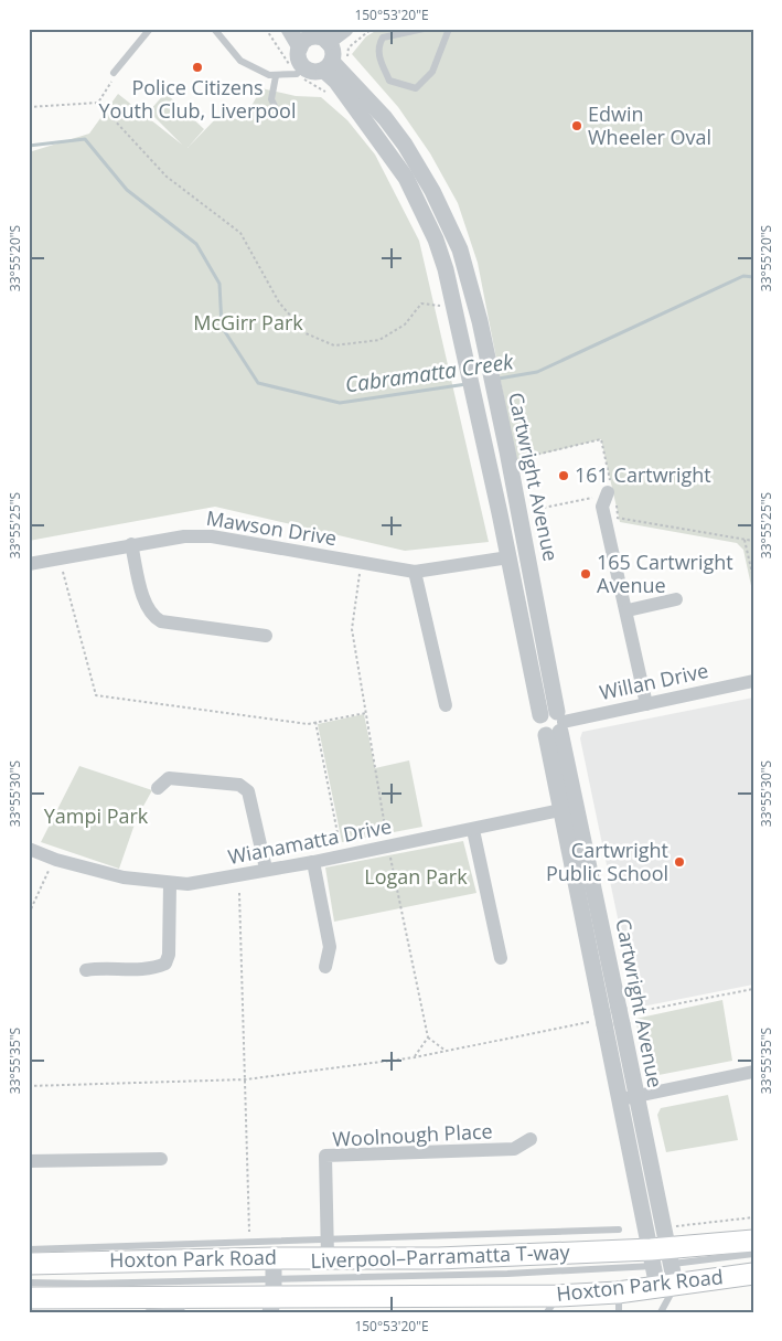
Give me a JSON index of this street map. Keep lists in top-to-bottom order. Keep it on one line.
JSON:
{"streets":{"main road":["Hoxton Park Road"],"street":["Cartwright Avenue","Mawson Drive","Willan Drive","Wianamatta Drive","Woolnough Place"],"lane":["Liverpool–Parramatta T-way"]},"crossings":[["Cartwright Avenue","Mawson Drive"],["Cartwright Avenue","Willan Drive"],["Cartwright Avenue","Wianamatta Drive"],["Cartwright Avenue","Liverpool–Parramatta T-way"],["Cartwright Avenue","Hoxton Park Road"],["Woolnough Place","Hoxton Park Road"],["Liverpool–Parramatta T-way","Hoxton Park Road"]],"water":["Cabramatta Creek"],"parks":["McGirr Park","Yampi Park","Logan Park"],"places":["Police Citizens Youth Club, Liverpool","Edwin Wheeler Oval","161 Cartwright","165 Cartwright Avenue","Cartwright Public School"],"coordinates":["150°53'20\"E","33°55'20\"S","33°55'25\"S","33°55'30\"S","33°55'35\"S"]}
